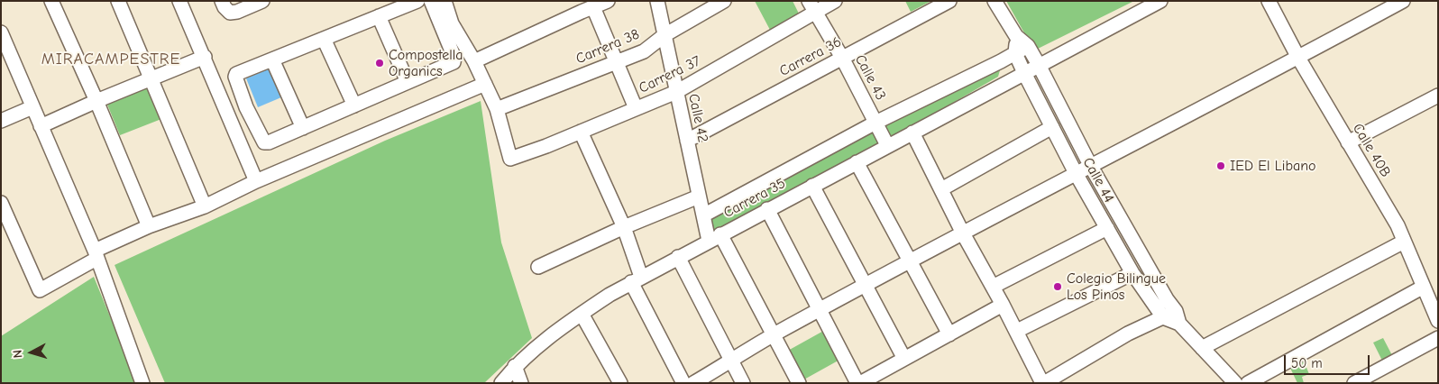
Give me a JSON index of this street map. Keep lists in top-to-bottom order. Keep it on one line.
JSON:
{"streets":{"street":["Carrera 38","Carrera 36","Carrera 37","Calle 43","Calle 42","Calle 40B","Calle 44","Carrera 35"]},"crossings":[["Carrera 38","Carrera 37"],["Carrera 38","Calle 42"],["Carrera 36","Calle 43"],["Carrera 36","Calle 42"],["Carrera 37","Calle 43"],["Carrera 37","Calle 42"],["Calle 43","Carrera 35"],["Calle 42","Carrera 35"],["Calle 44","Carrera 35"]],"districts":["MIRACAMPESTRE"],"places":["Compostella Organics","IED El Libano","Colegio Bilingue Los Pinos"],"scale_bar":"50 m","north":"left"}
